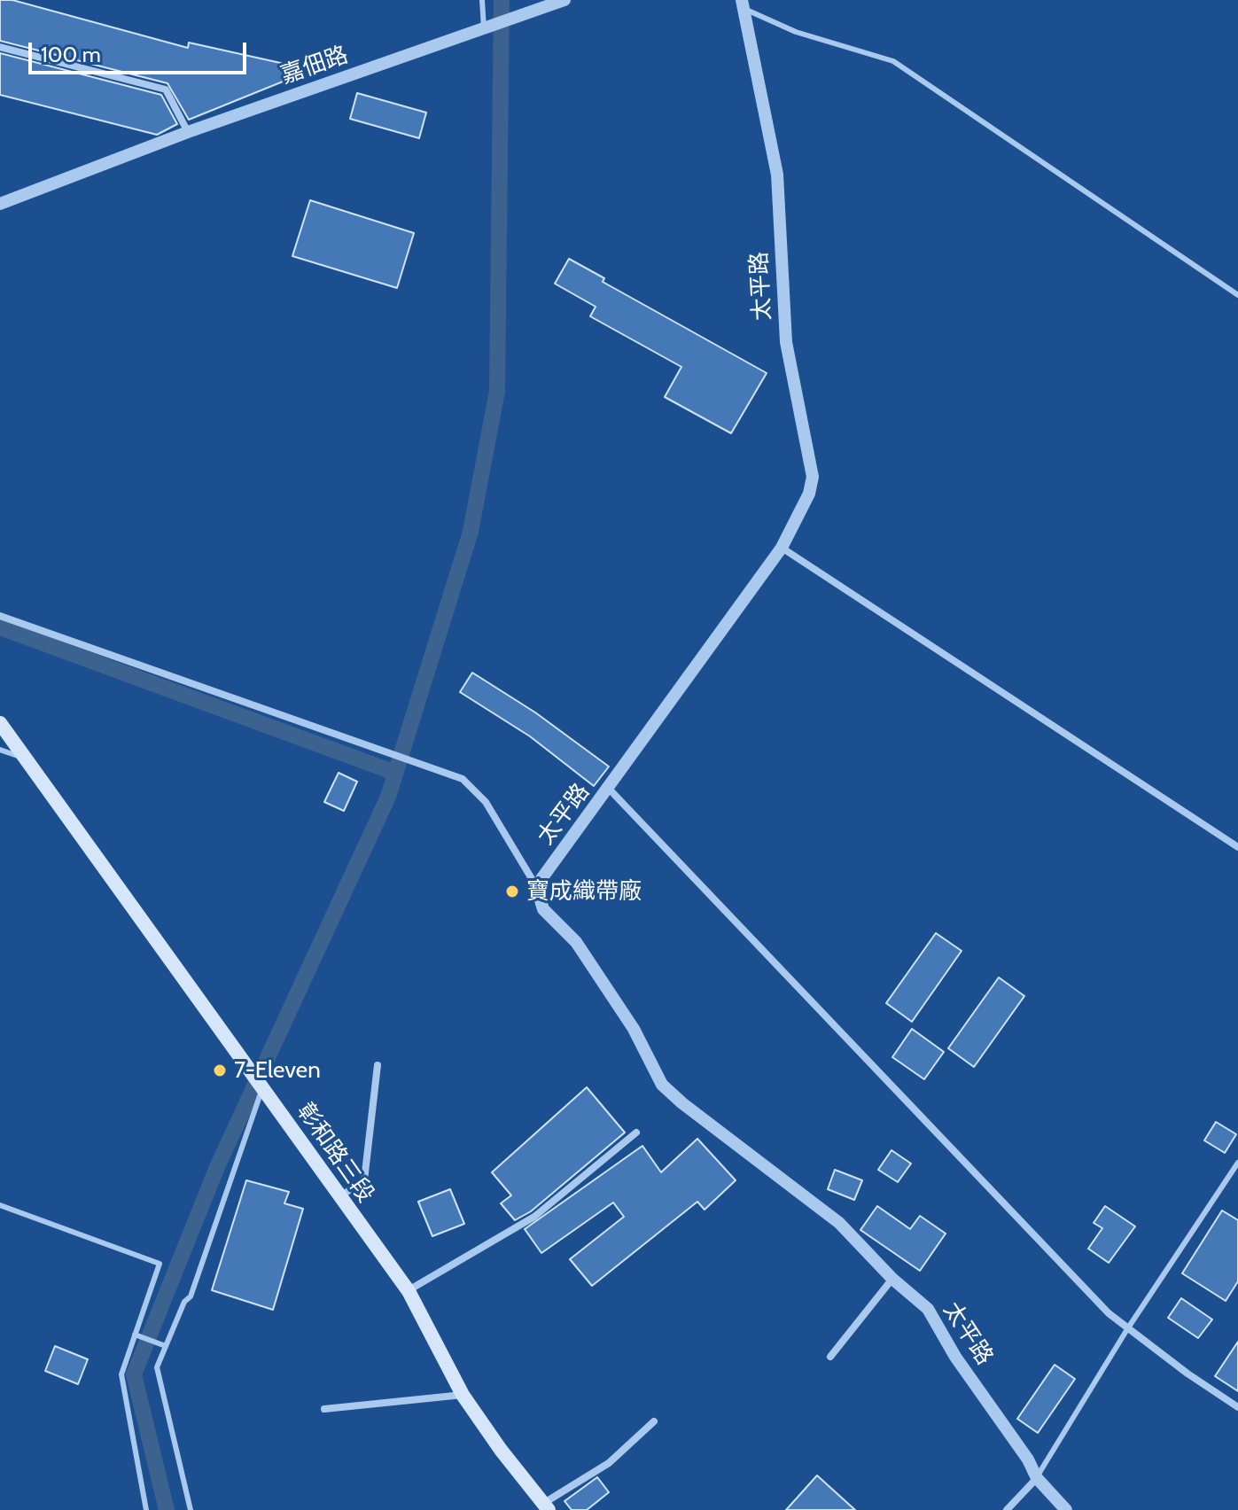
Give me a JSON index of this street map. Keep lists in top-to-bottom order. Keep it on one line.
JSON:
{"streets":{"main road":["彰和路三段"],"street":["嘉佃路","太平路"]},"places":["寶成織帶廠","7-Eleven"],"scale_bar":"100 m"}
